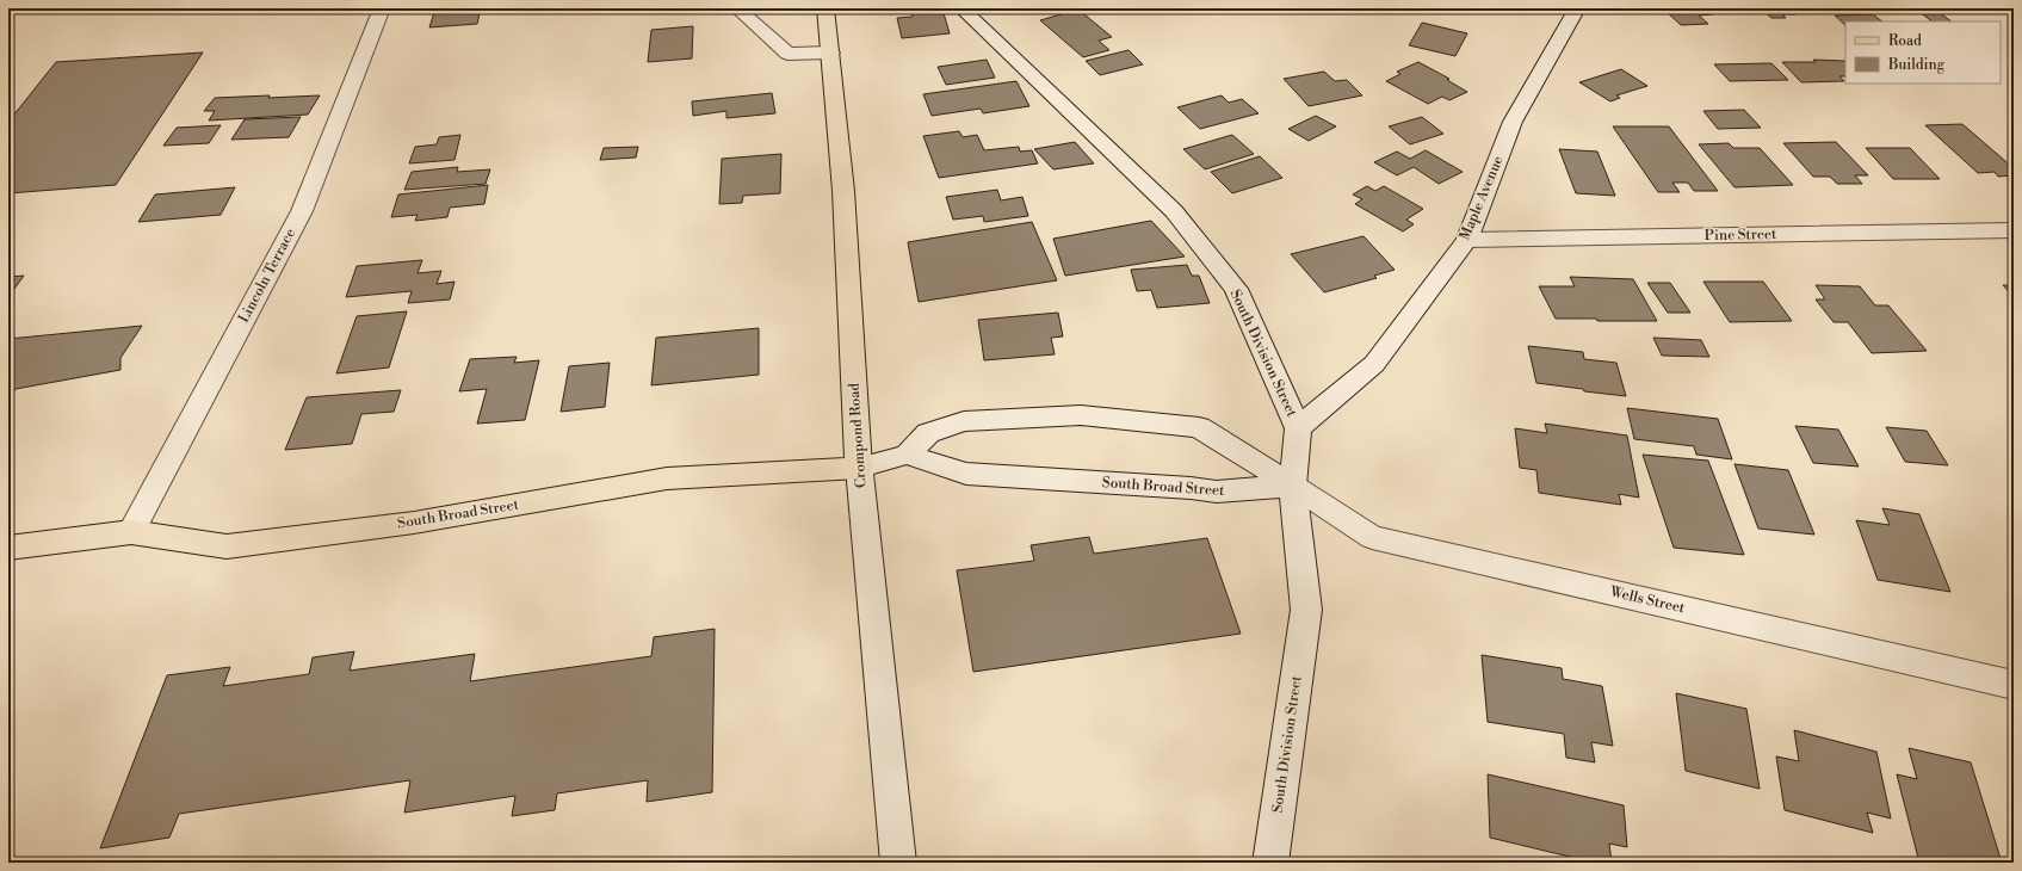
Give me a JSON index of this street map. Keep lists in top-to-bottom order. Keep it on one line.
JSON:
{"streets":{"main road":["Crompond Road","South Broad Street"],"street":["Maple Avenue","Pine Street","Lincoln Terrace","South Division Street","Wells Street"]},"crossings":[["Maple Avenue","Pine Street"],["Maple Avenue","South Division Street"],["Lincoln Terrace","South Broad Street"],["South Division Street","South Broad Street"],["South Division Street","Wells Street"],["Crompond Road","South Broad Street"],["South Broad Street","Wells Street"]],"legend":["Road","Building"]}
